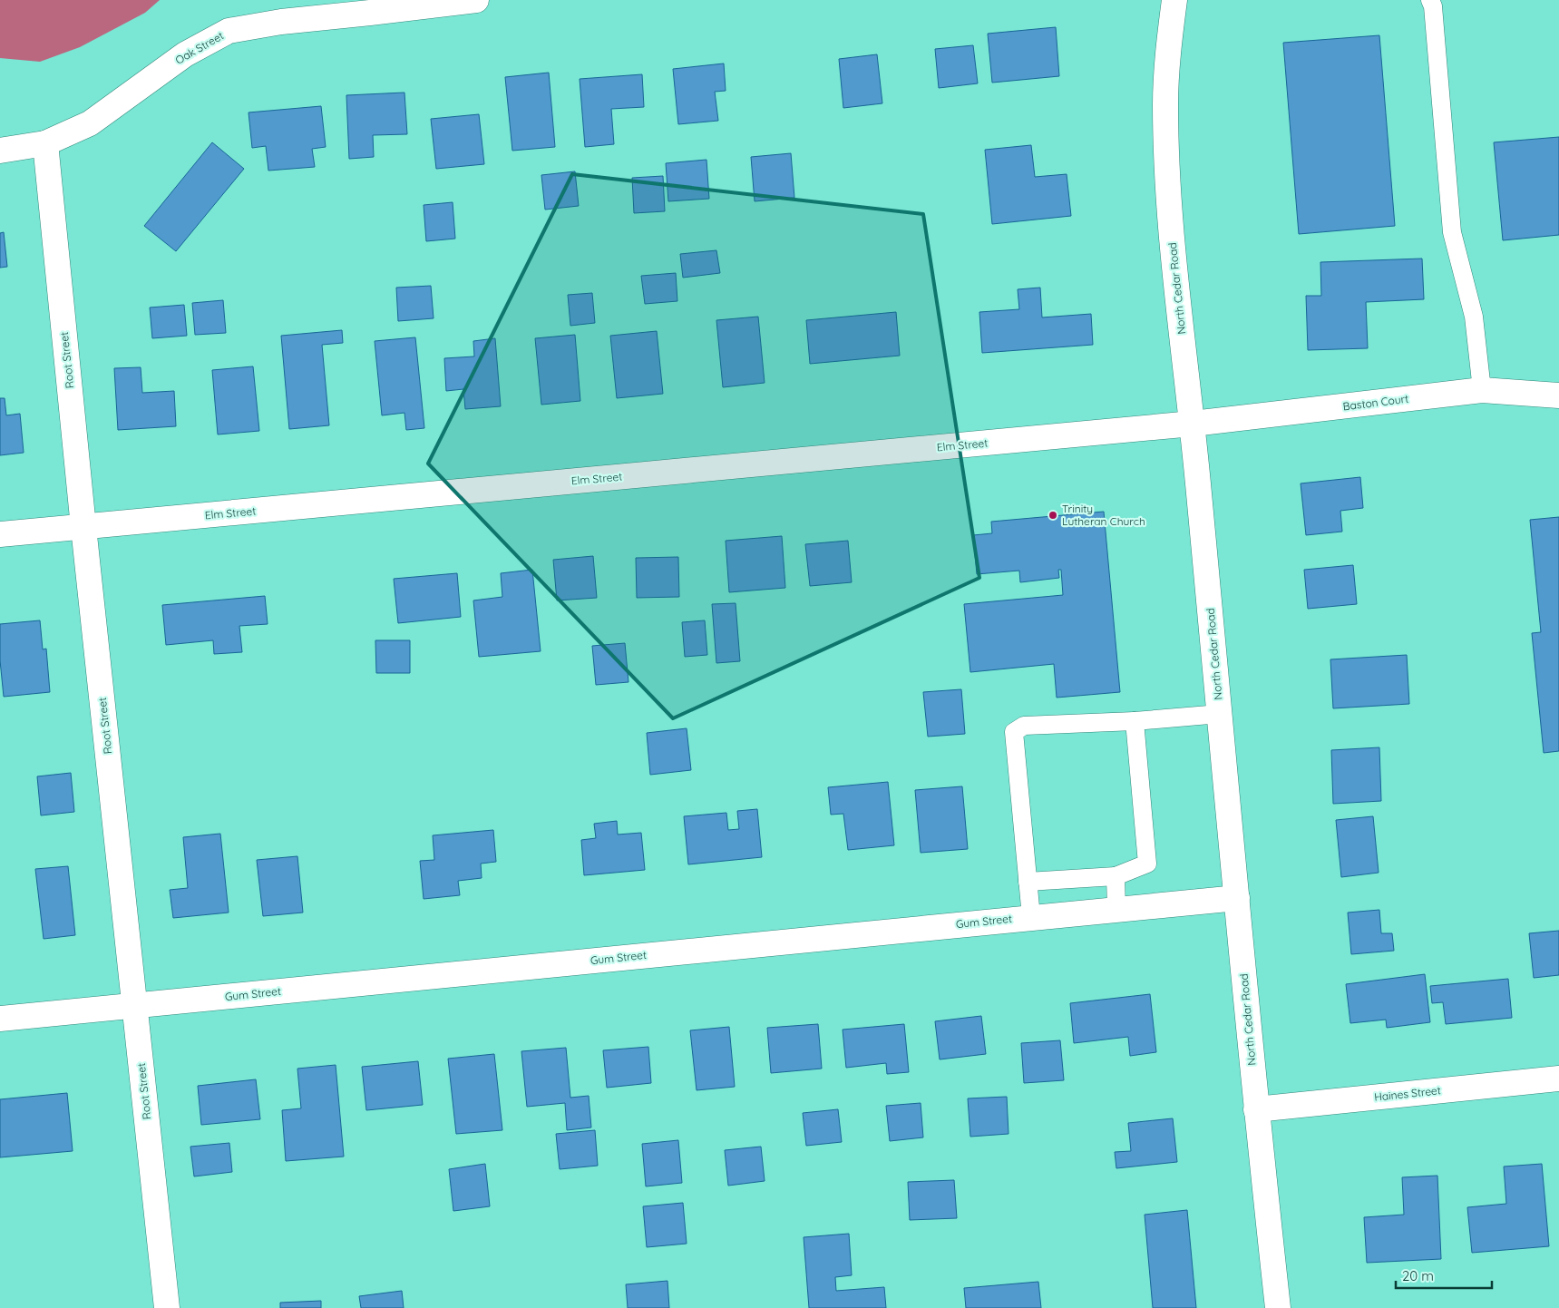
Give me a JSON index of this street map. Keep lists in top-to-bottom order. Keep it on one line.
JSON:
{"streets":{"street":["Oak Street","North Cedar Road","Root Street","Baston Court","Elm Street","Gum Street","Haines Street"]},"crossings":[["Oak Street","Root Street"],["North Cedar Road","Baston Court"],["North Cedar Road","Elm Street"],["North Cedar Road","Gum Street"],["North Cedar Road","Haines Street"],["Root Street","Elm Street"],["Root Street","Gum Street"],["Baston Court","Elm Street"]],"places":["Trinity Lutheran Church"],"scale_bar":"20 m"}
